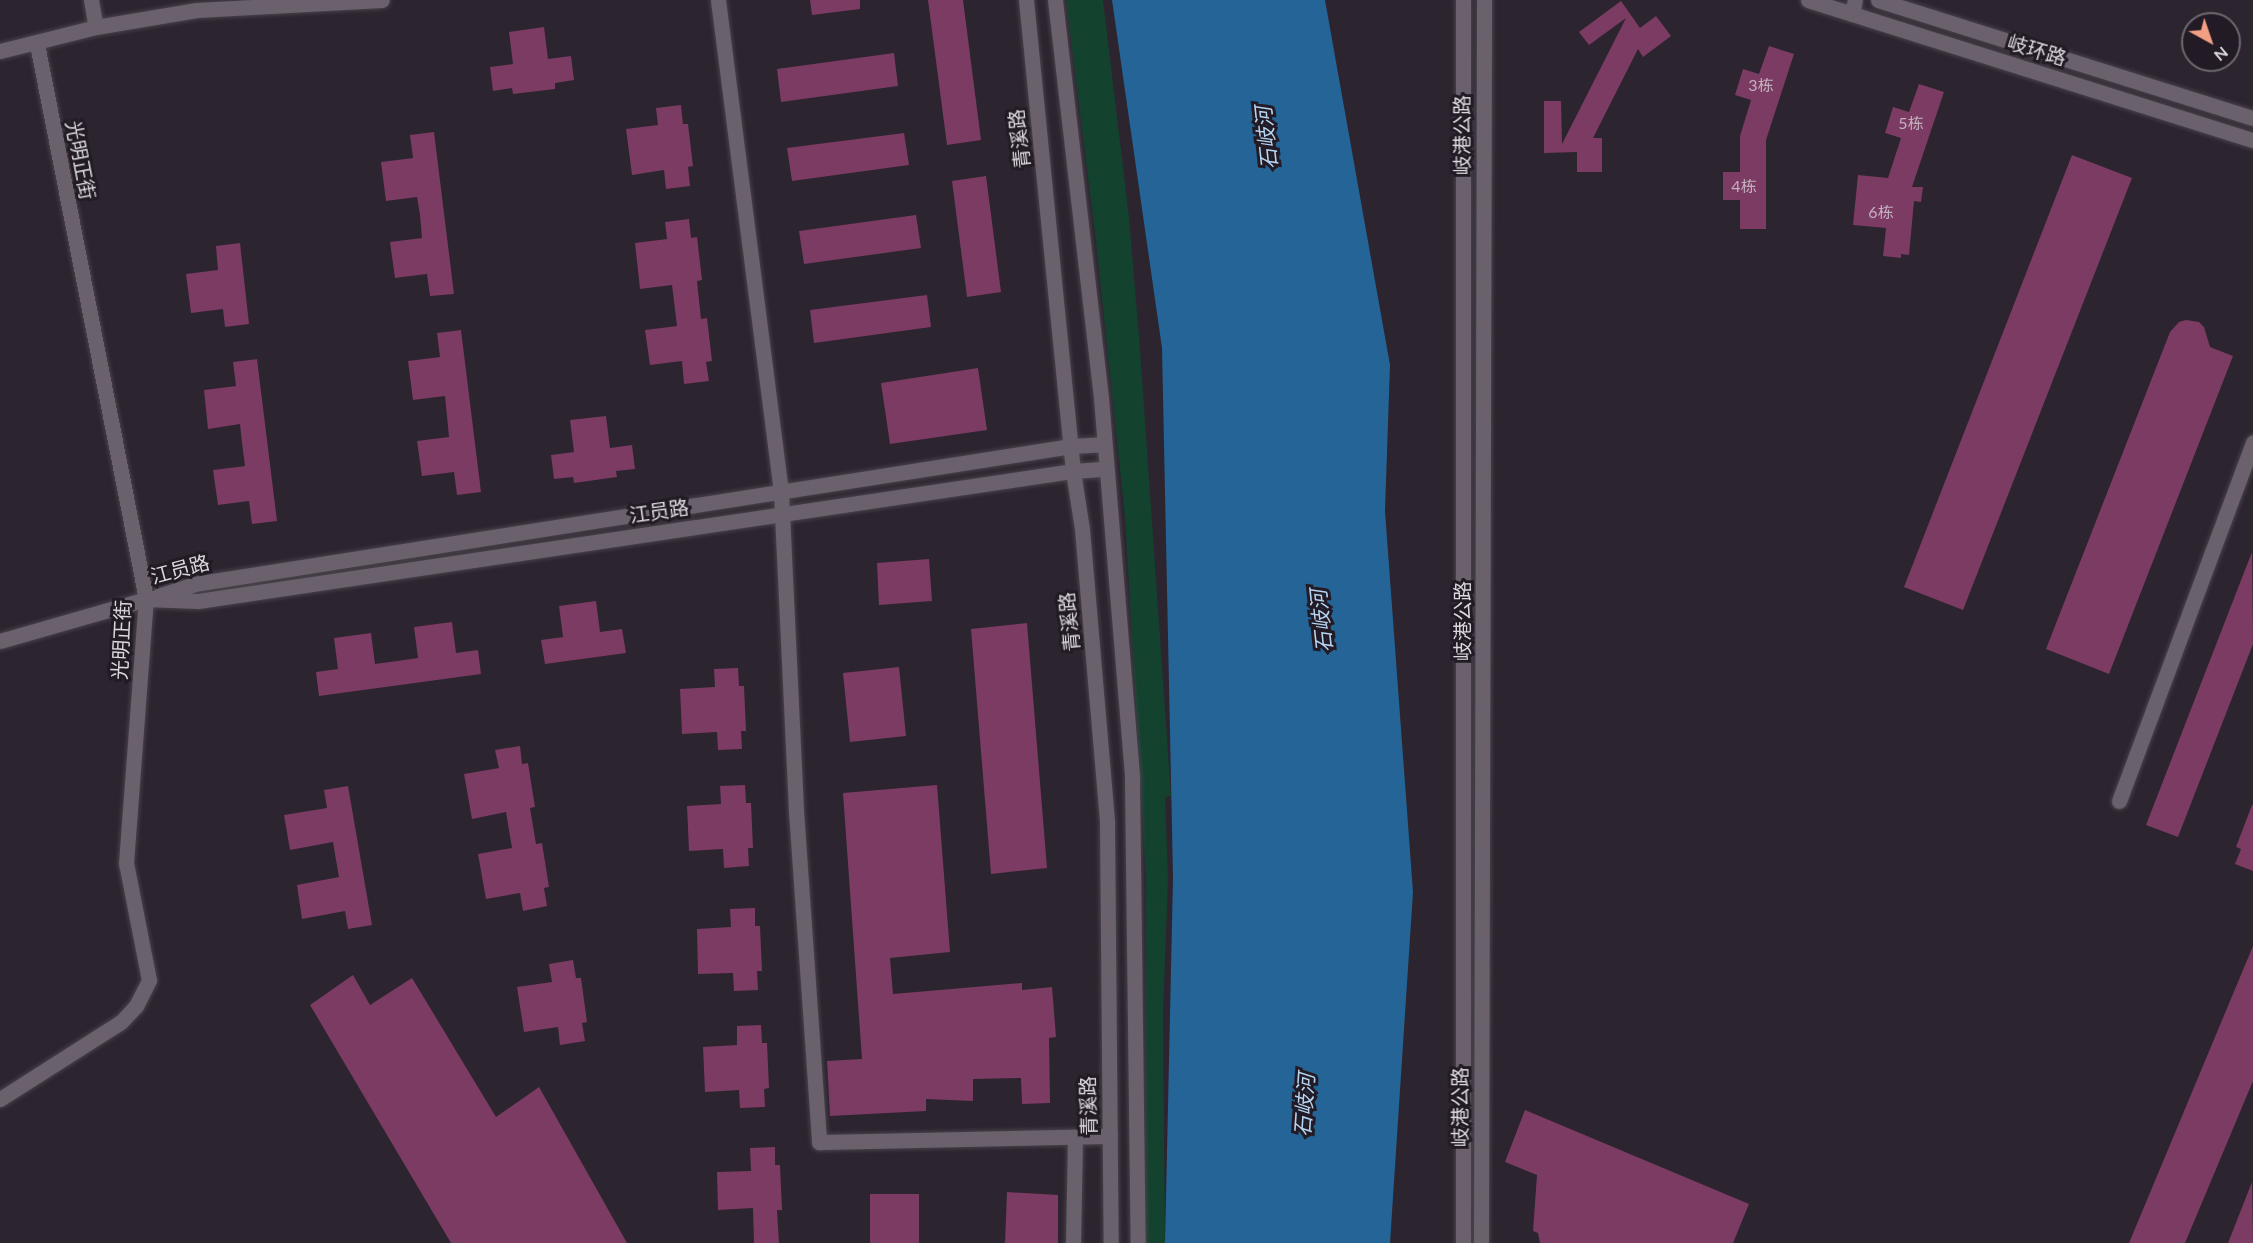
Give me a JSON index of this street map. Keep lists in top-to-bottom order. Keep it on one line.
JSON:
{"streets":{"street":["岐环路","岐港公路","青溪路","光明正街","江员路"]},"crossings":[["青溪路","江员路"],["光明正街","江员路"]],"water":["石岐河"],"house_numbers":["3栋","5栋","4栋","6栋"],"north":"bottom right"}
